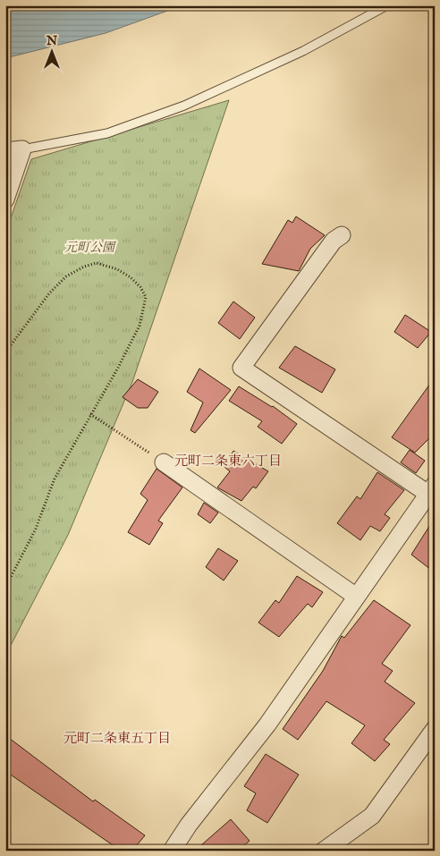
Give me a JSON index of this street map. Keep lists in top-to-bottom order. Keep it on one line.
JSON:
{"districts":["元町二条東六丁目","元町二条東五丁目"],"parks":["元町公園"],"north":"top"}
